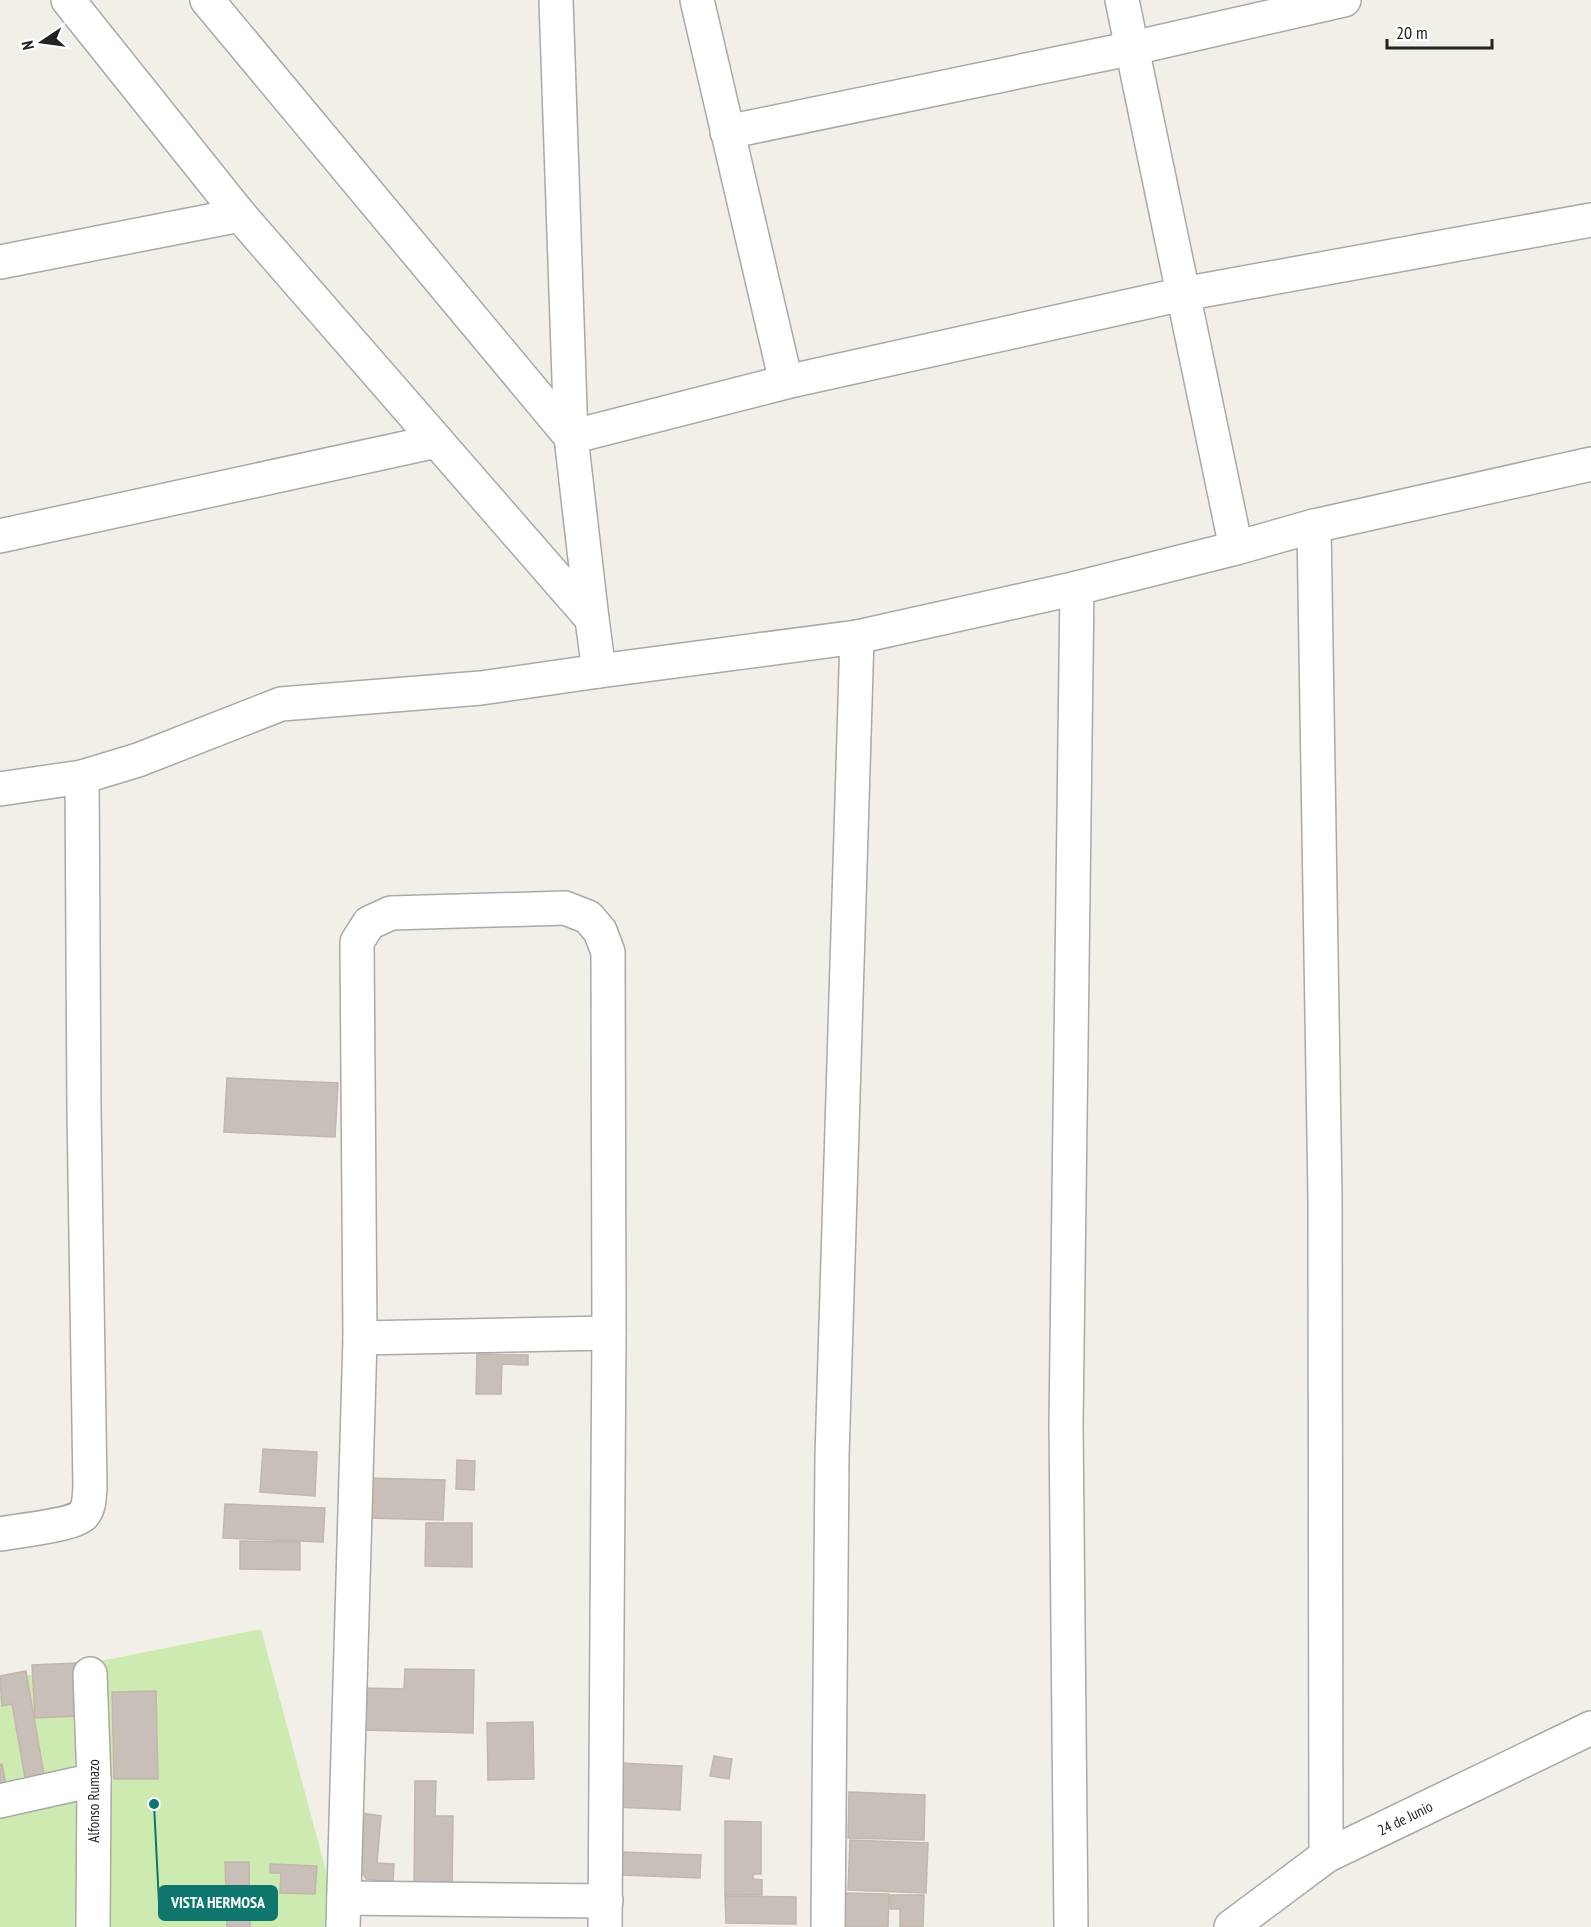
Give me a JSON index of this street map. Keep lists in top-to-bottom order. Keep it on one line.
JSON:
{"streets":{"street":["Alfonso Rumazo","24 de Junio"]},"places":["VISTA HERMOSA"],"scale_bar":"20 m","north":"left"}
